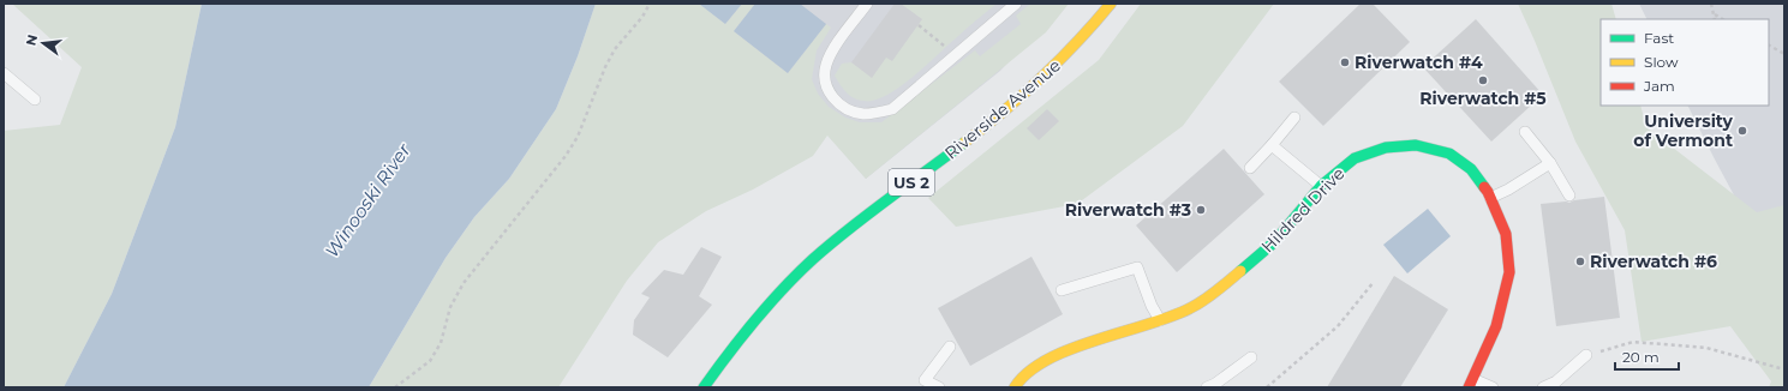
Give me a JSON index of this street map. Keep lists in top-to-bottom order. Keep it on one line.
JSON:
{"streets":{"street":["Riverside Avenue","US 2","Hildred Drive"]},"water":["Winooski River"],"places":["Riverwatch #4","Riverwatch #5","University of Vermont","Riverwatch #3","Riverwatch #6"],"legend":["Fast","Slow","Jam"],"scale_bar":"20 m","north":"left"}
